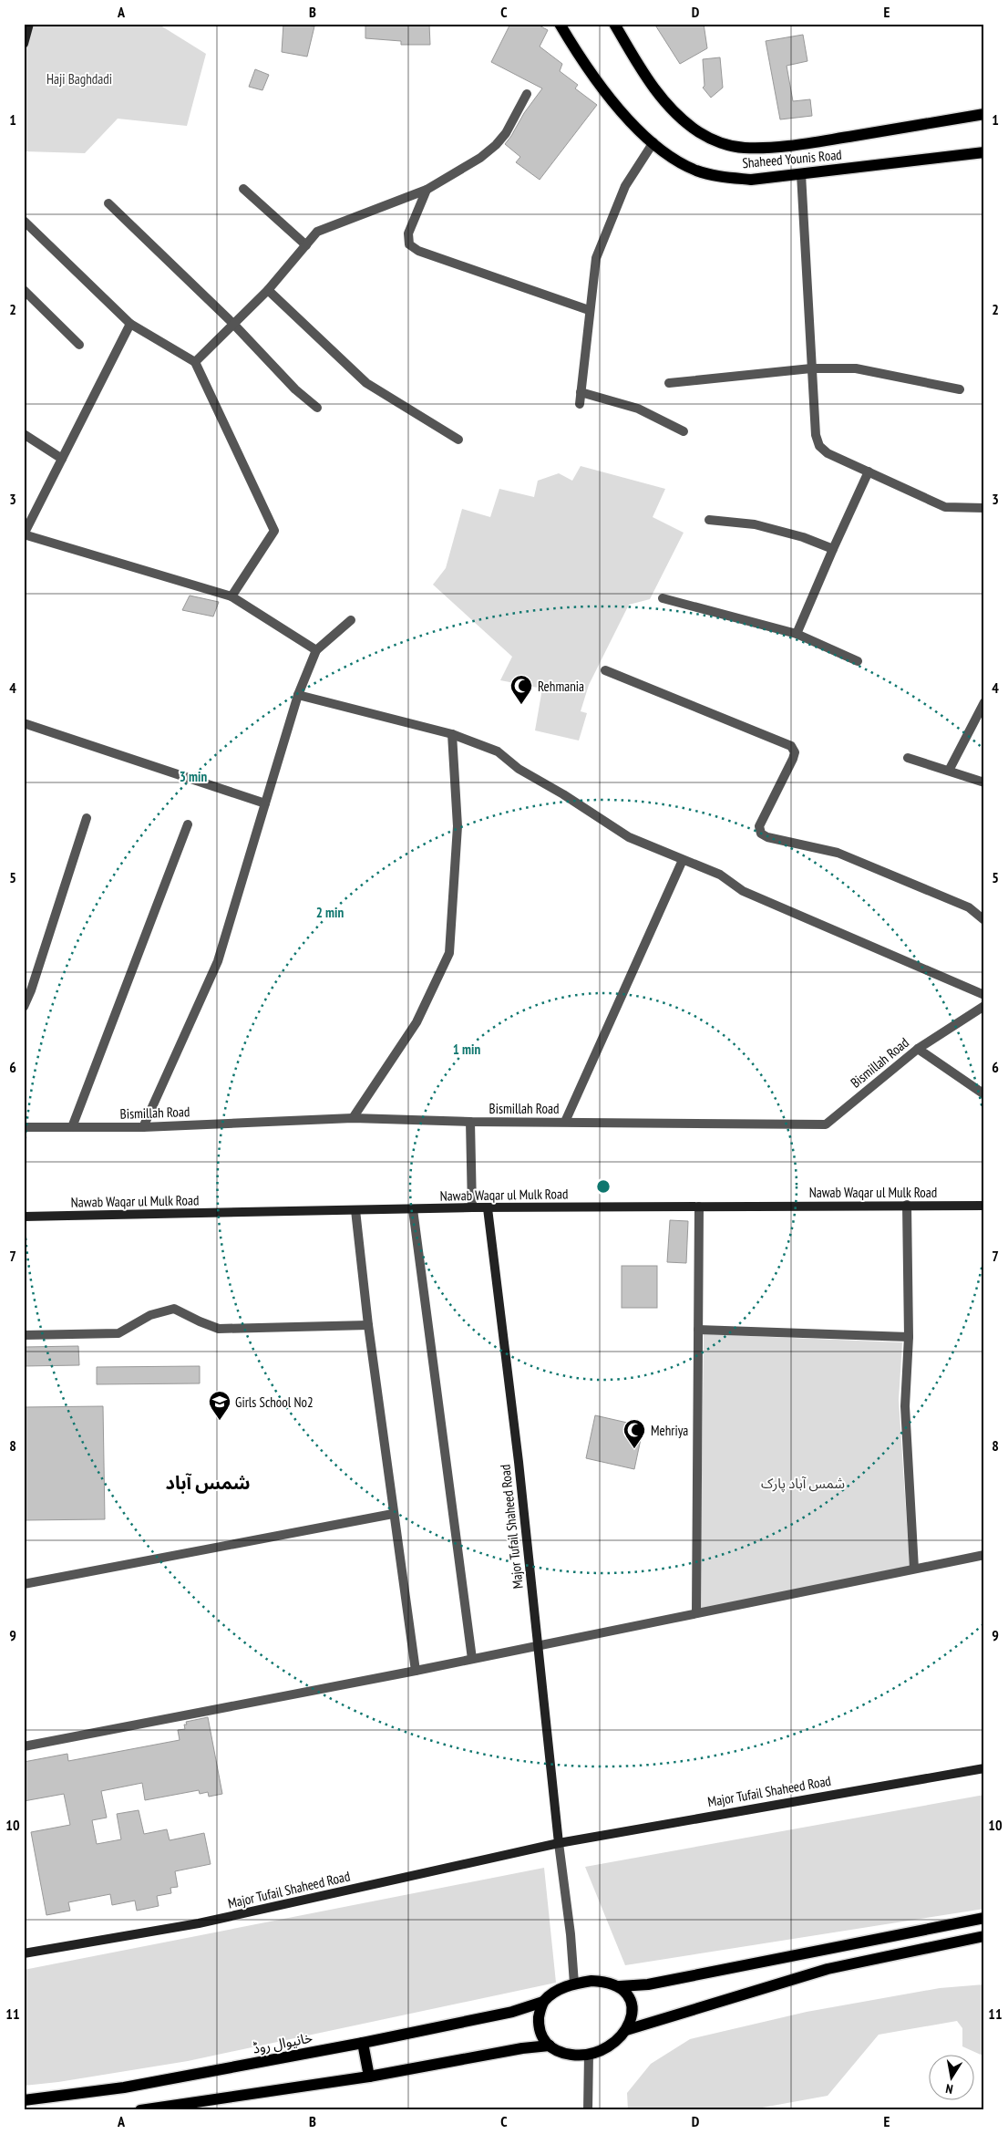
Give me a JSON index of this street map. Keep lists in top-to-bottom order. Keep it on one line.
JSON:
{"streets":{"main road":["Shaheed Younis Road","خانیوال روڈ"],"street":["Bismillah Road","Nawab Waqar ul Mulk Road","Major Tufail Shaheed Road"]},"crossings":[["Nawab Waqar ul Mulk Road","Major Tufail Shaheed Road"]],"districts":["شمس آباد"],"parks":["Haji Baghdadi","شمس آباد پارک"],"places":{"mosque":["Rehmania","Mehriya"],"school or university":["Girls School No2"]},"north":"bottom","grid":{"columns":["A","B","C","D","E"],"rows":["1","2","3","4","5","6","7","8","9","10","11"]},"rings":["3 min","2 min","1 min"]}
